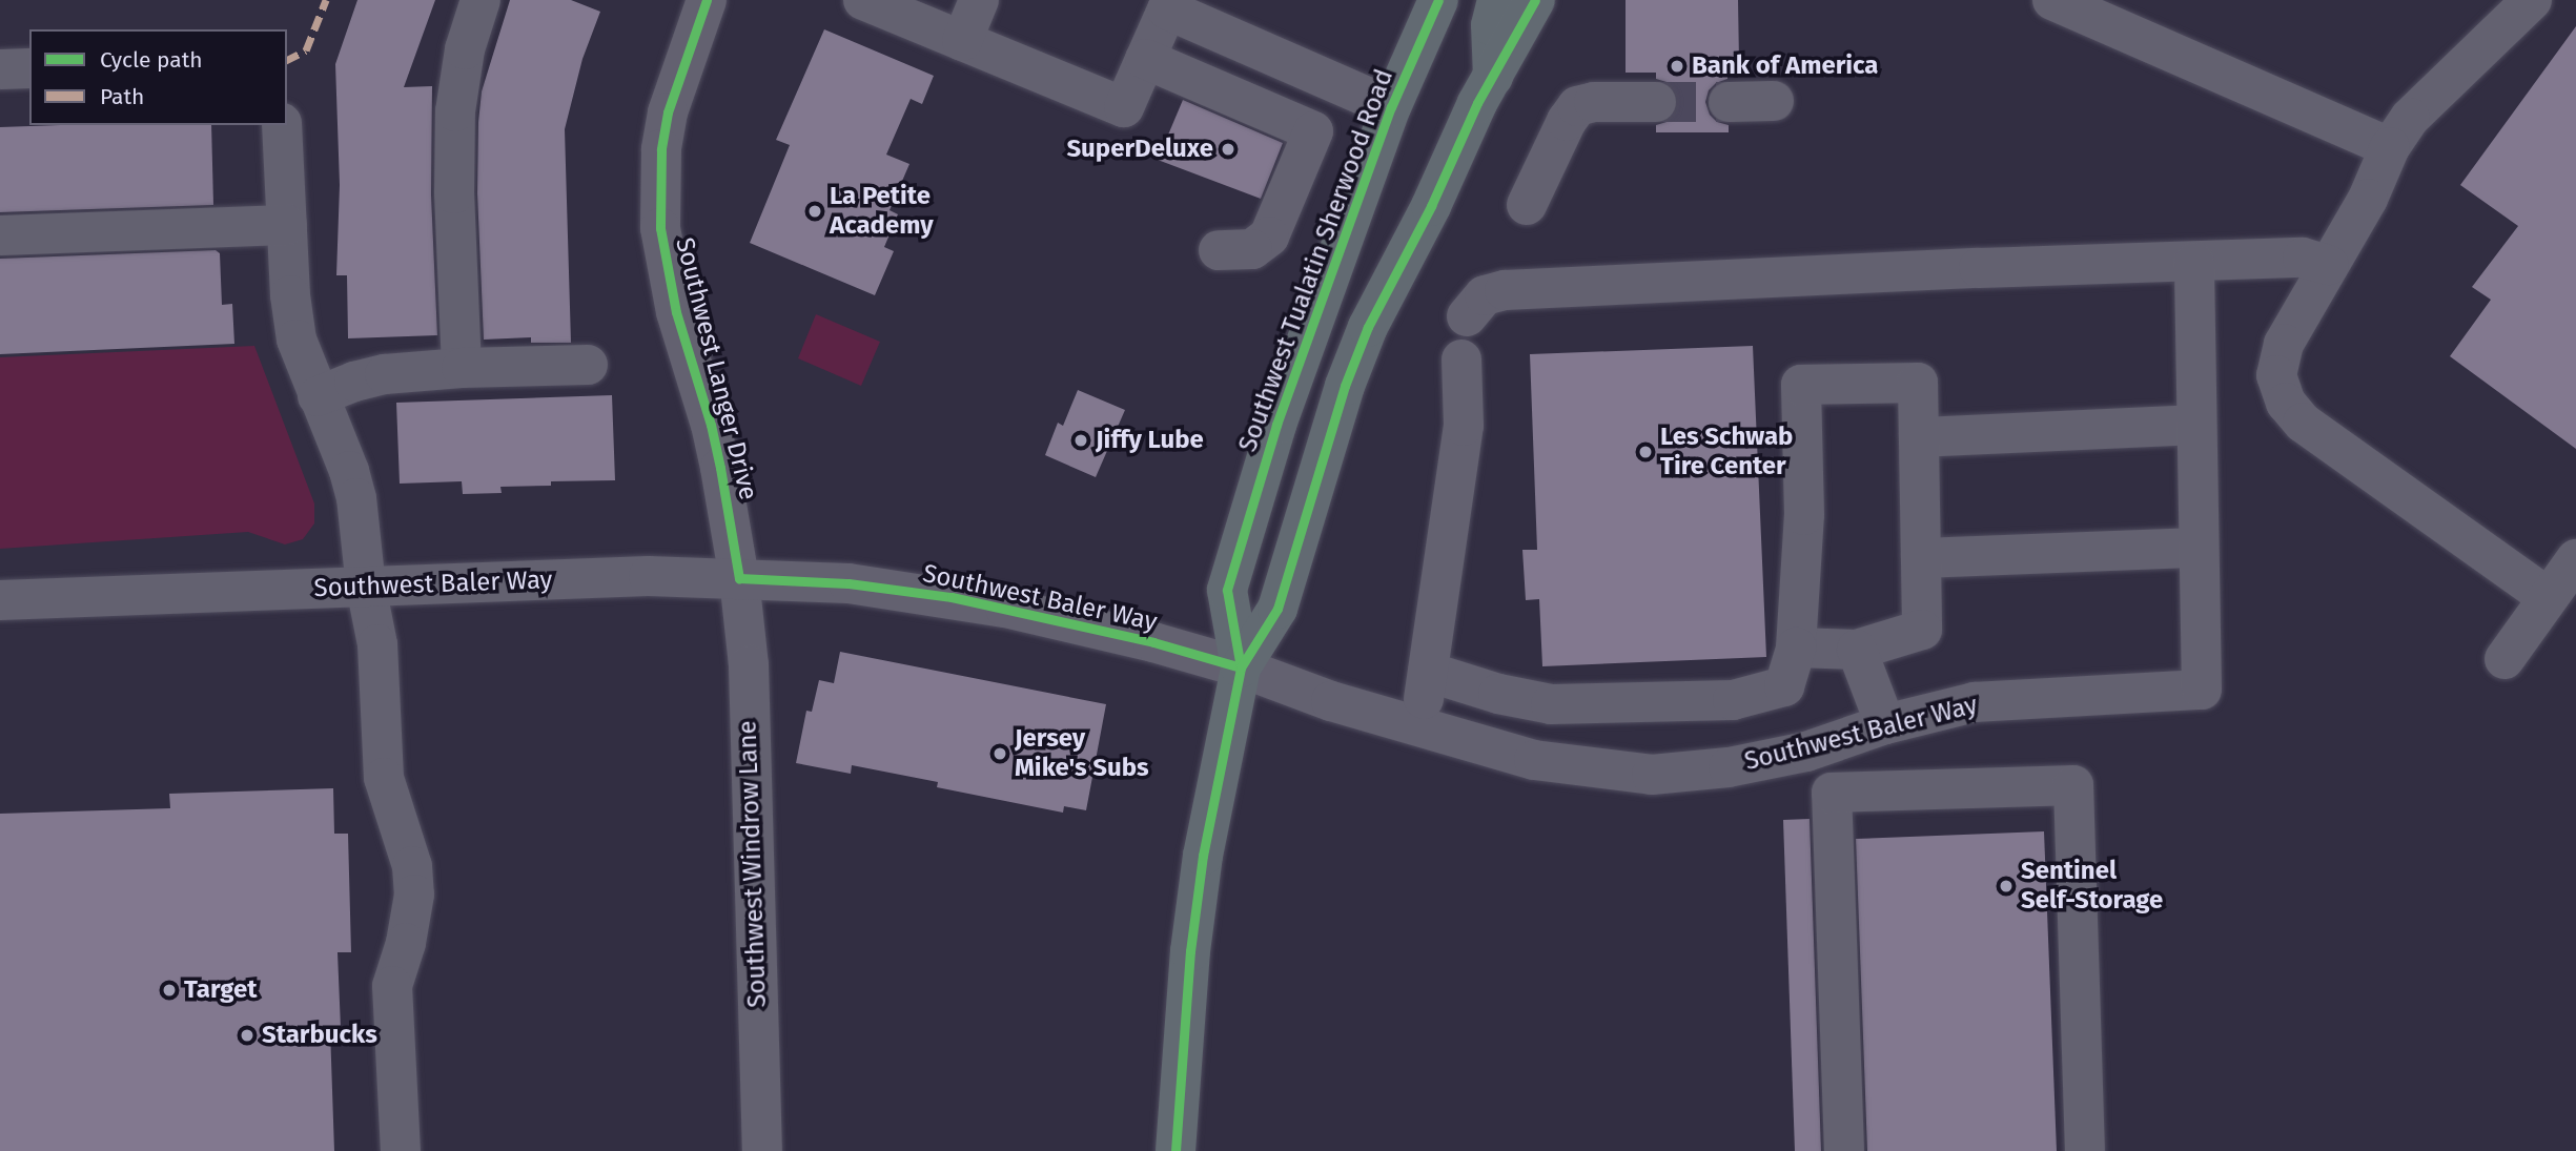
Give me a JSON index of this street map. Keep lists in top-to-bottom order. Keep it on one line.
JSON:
{"streets":{"highway":["Southwest Tualatin Sherwood Road"],"street":["Southwest Langer Drive","Southwest Baler Way","Southwest Windrow Lane"]},"crossings":[["Southwest Tualatin Sherwood Road","Southwest Baler Way"],["Southwest Langer Drive","Southwest Baler Way"],["Southwest Langer Drive","Southwest Windrow Lane"],["Southwest Baler Way","Southwest Windrow Lane"]],"places":["Bank of America","SuperDeluxe","La Petite Academy","Jiffy Lube","Les Schwab Tire Center","Jersey Mike's Subs","Sentinel Self-Storage","Target","Starbucks"],"legend":["Cycle path","Path"]}
